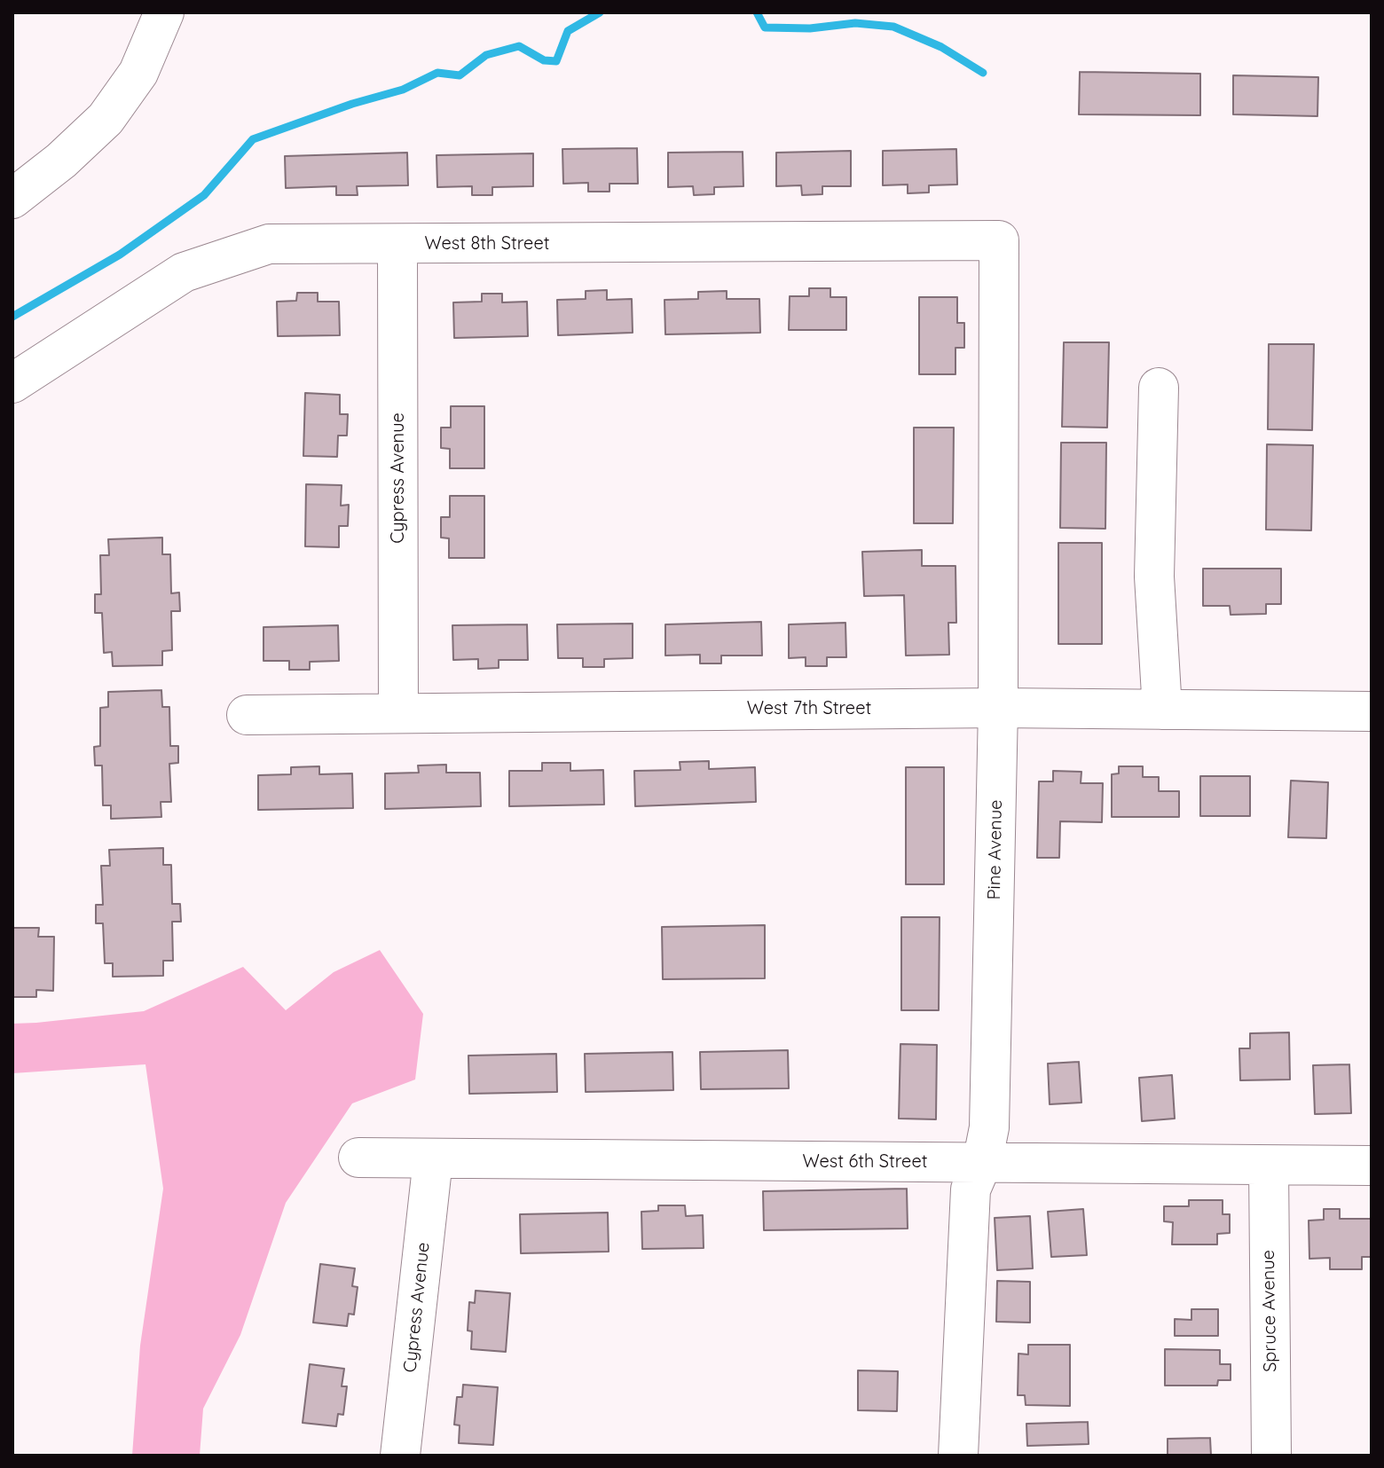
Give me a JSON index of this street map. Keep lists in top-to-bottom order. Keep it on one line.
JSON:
{"streets":{"street":["West 8th Street","Cypress Avenue","West 7th Street","Pine Avenue","West 6th Street","Spruce Avenue"]},"crossings":[["West 8th Street","Cypress Avenue"],["West 8th Street","Pine Avenue"],["Cypress Avenue","West 7th Street"],["Cypress Avenue","West 6th Street"],["West 7th Street","Pine Avenue"],["Pine Avenue","West 6th Street"],["West 6th Street","Spruce Avenue"]]}
